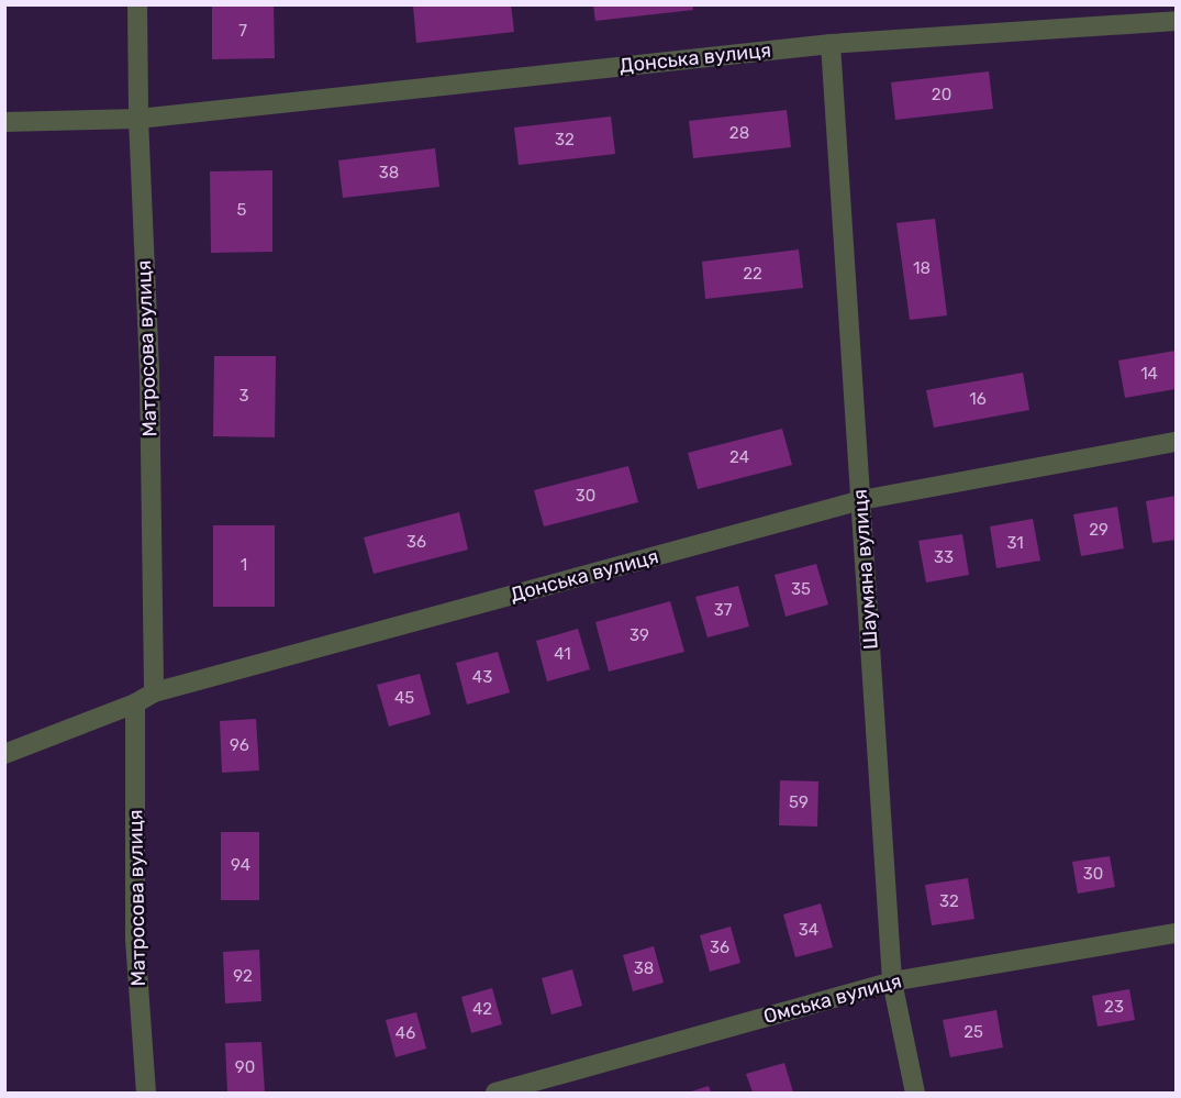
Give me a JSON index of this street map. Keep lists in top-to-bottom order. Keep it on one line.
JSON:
{"streets":{"street":["Донська вулиця","Матросова вулиця","Шаумяна вулиця","Омська вулиця"]},"crossings":[["Донська вулиця","Матросова вулиця"],["Донська вулиця","Шаумяна вулиця"],["Шаумяна вулиця","Омська вулиця"]],"house_numbers":["7","20","28","32","38","5","18","22","14","3","16","24","30","29","36","31","33","1","35","37","39","41","43","45","96","59","94","30","32","34","36","38","92","23","42","25","46","90"]}
